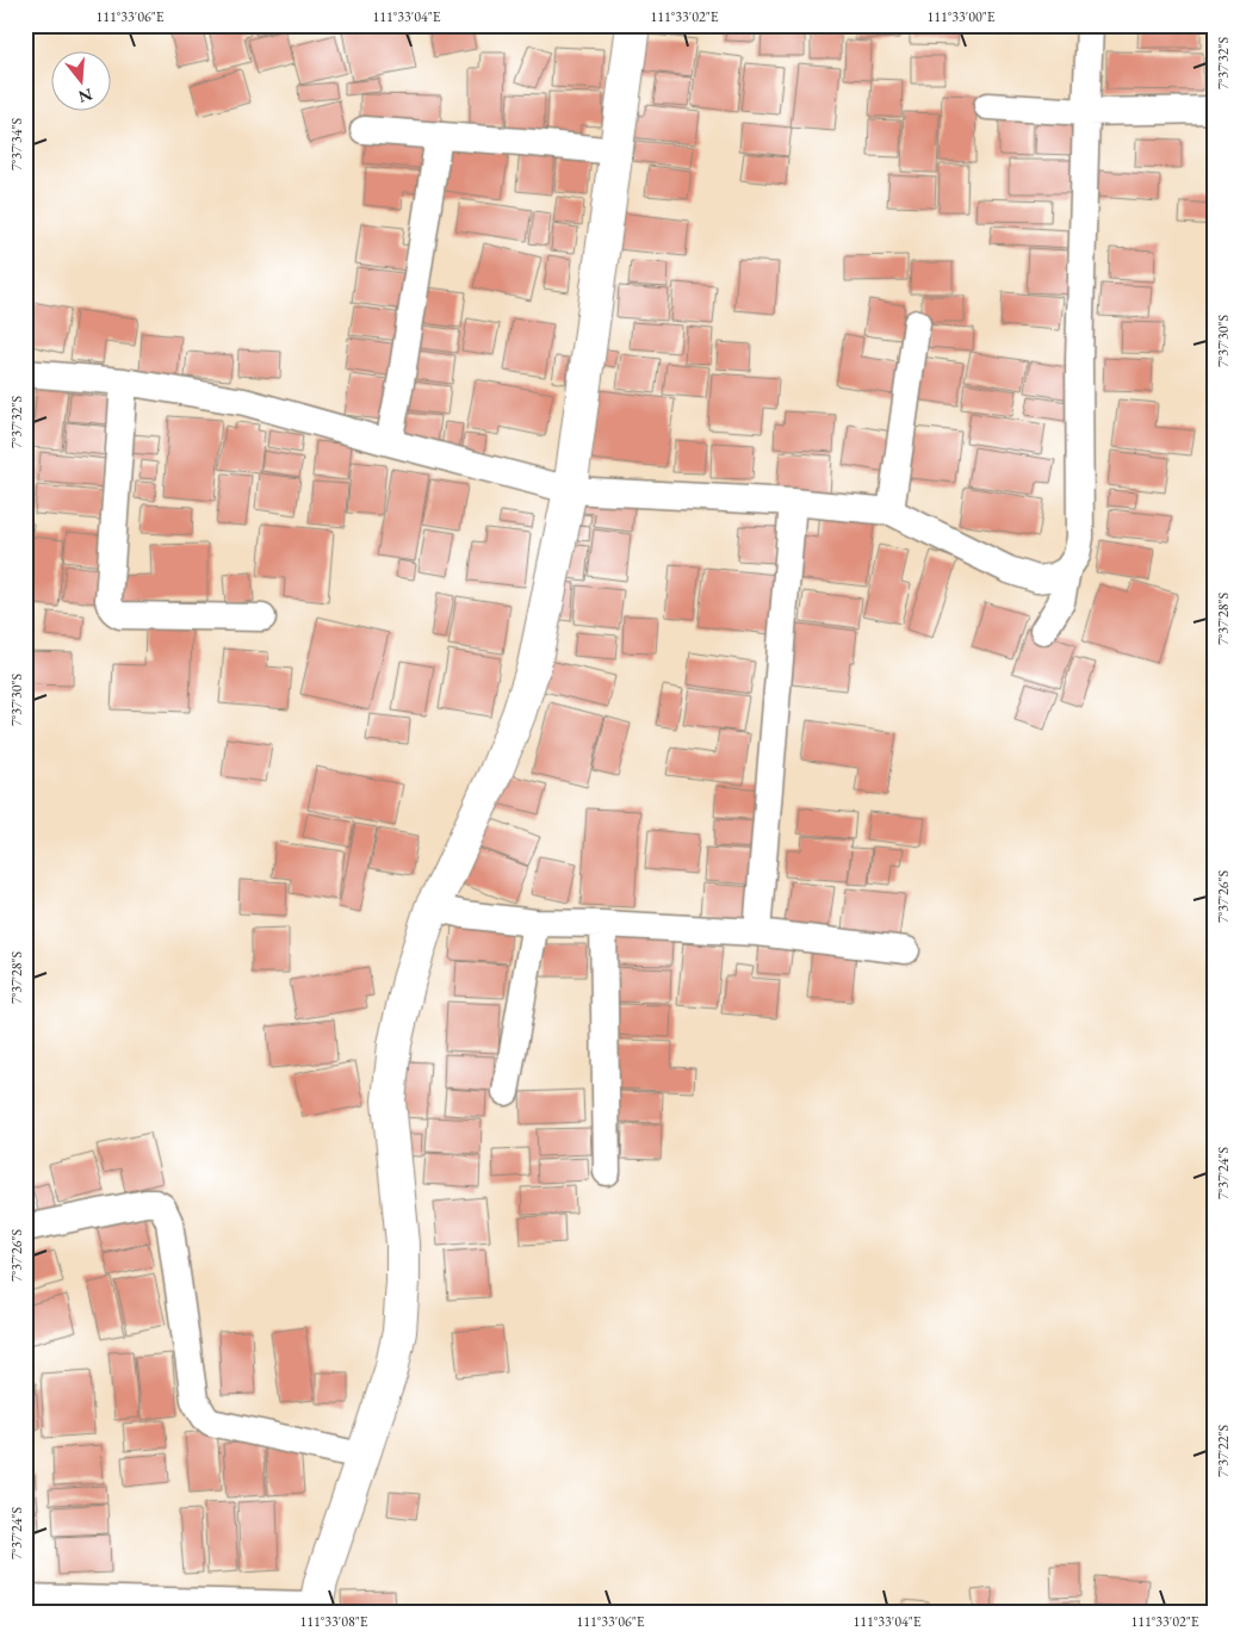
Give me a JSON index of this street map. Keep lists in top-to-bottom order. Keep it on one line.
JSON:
{"north":"bottom","coordinates":["111°33'06\"E","111°33'04\"E","111°33'02\"E","111°33'00\"E","7°37'32\"S","7°37'34\"S","7°37'30\"S","7°37'28\"S","7°37'26\"S","7°37'24\"S","7°37'22\"S","111°33'08\"E"]}
